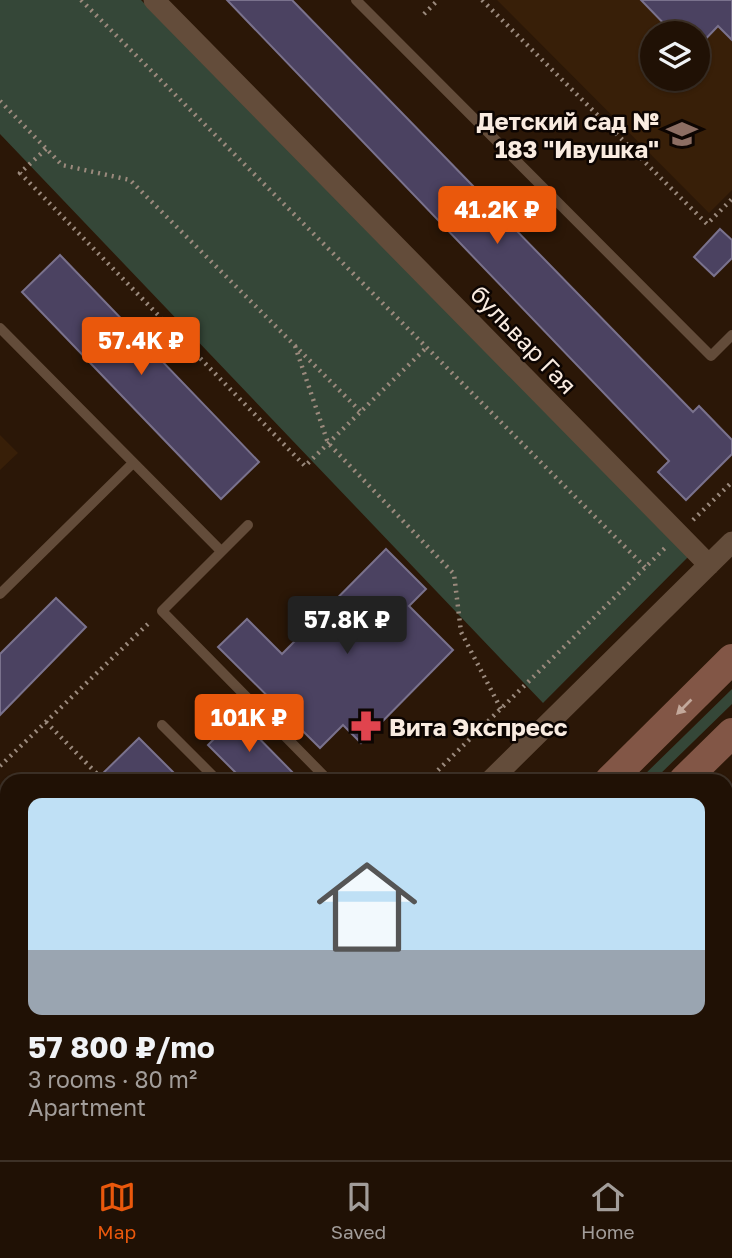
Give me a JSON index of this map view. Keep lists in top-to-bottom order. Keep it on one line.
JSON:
{"streets":{"street":["бульвар Гая"]},"places":{"school or university":["Детский сад № 183 \"Ивушка\""],"pharmacy":["Вита Экспресс"]},"page":{"price":["41.2K ₽","57.4K ₽","57.8K ₽","101K ₽"],"list":[{"name":"57 800 ₽/mo","note":"3 rooms · 80 m² · Apartment"}],"tabs":["Map","Saved","Home"]}}
